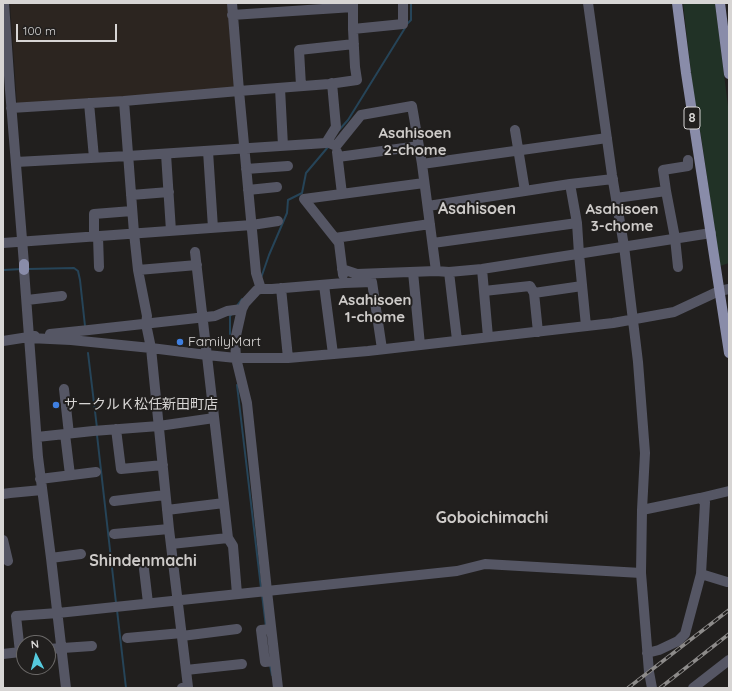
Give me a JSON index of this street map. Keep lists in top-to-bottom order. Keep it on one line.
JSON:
{"streets":{"main road":["8"]},"districts":["Asahisoen 2-chome","Asahisoen","Asahisoen 3-chome","Asahisoen 1-chome","Goboichimachi","Shindenmachi"],"places":["FamilyMart","サークルＫ松任新田町店"],"scale_bar":"100 m","north":"top"}
